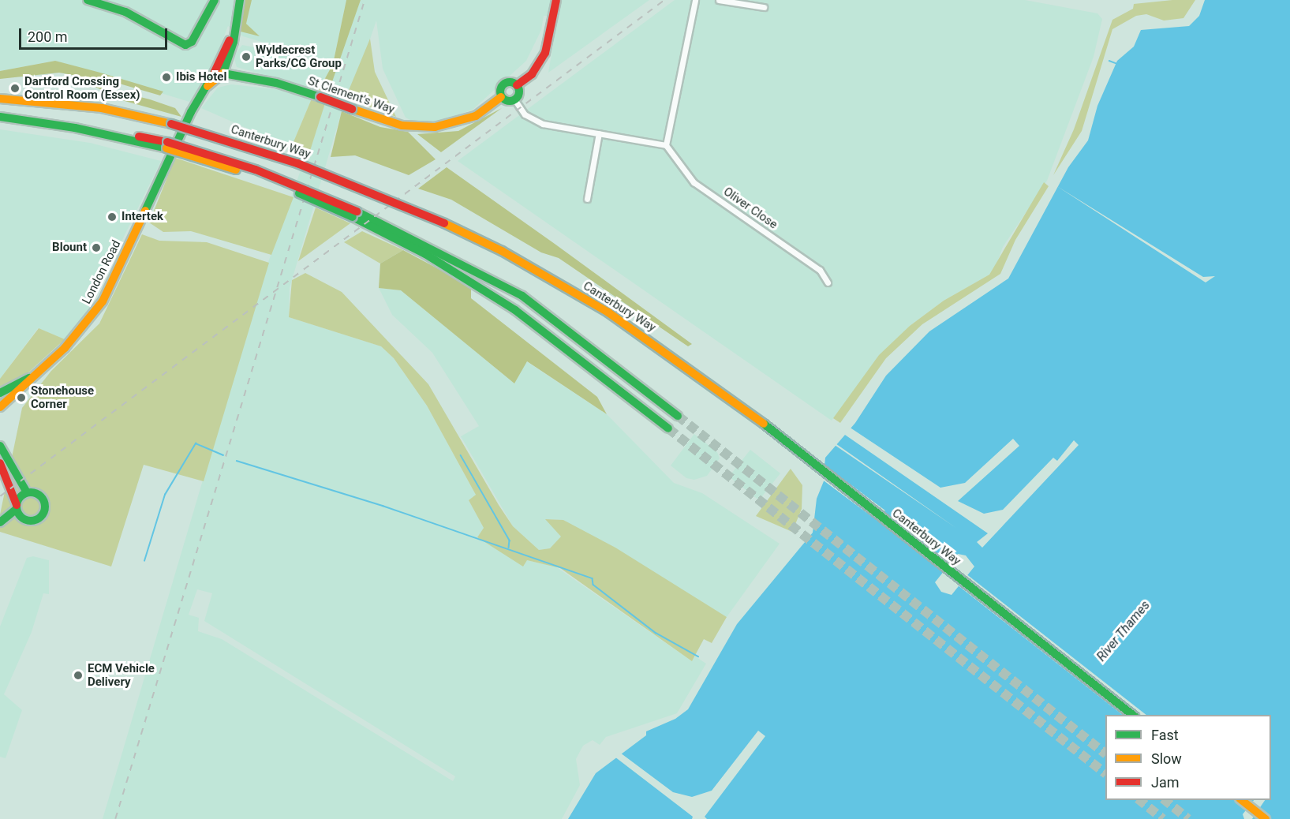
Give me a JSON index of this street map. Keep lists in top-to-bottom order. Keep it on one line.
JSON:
{"streets":{"main road":["St Clement's Way","Canterbury Way","London Road"],"street":["Oliver Close"]},"crossings":[["St Clement's Way","London Road"]],"water":["River Thames"],"places":["Wyldecrest Parks/CG Group","Ibis Hotel","Dartford Crossing Control Room (Essex)","Intertek","Blount","Stonehouse Corner","ECM Vehicle Delivery"],"legend":["Fast","Slow","Jam"],"scale_bar":"200 m"}
